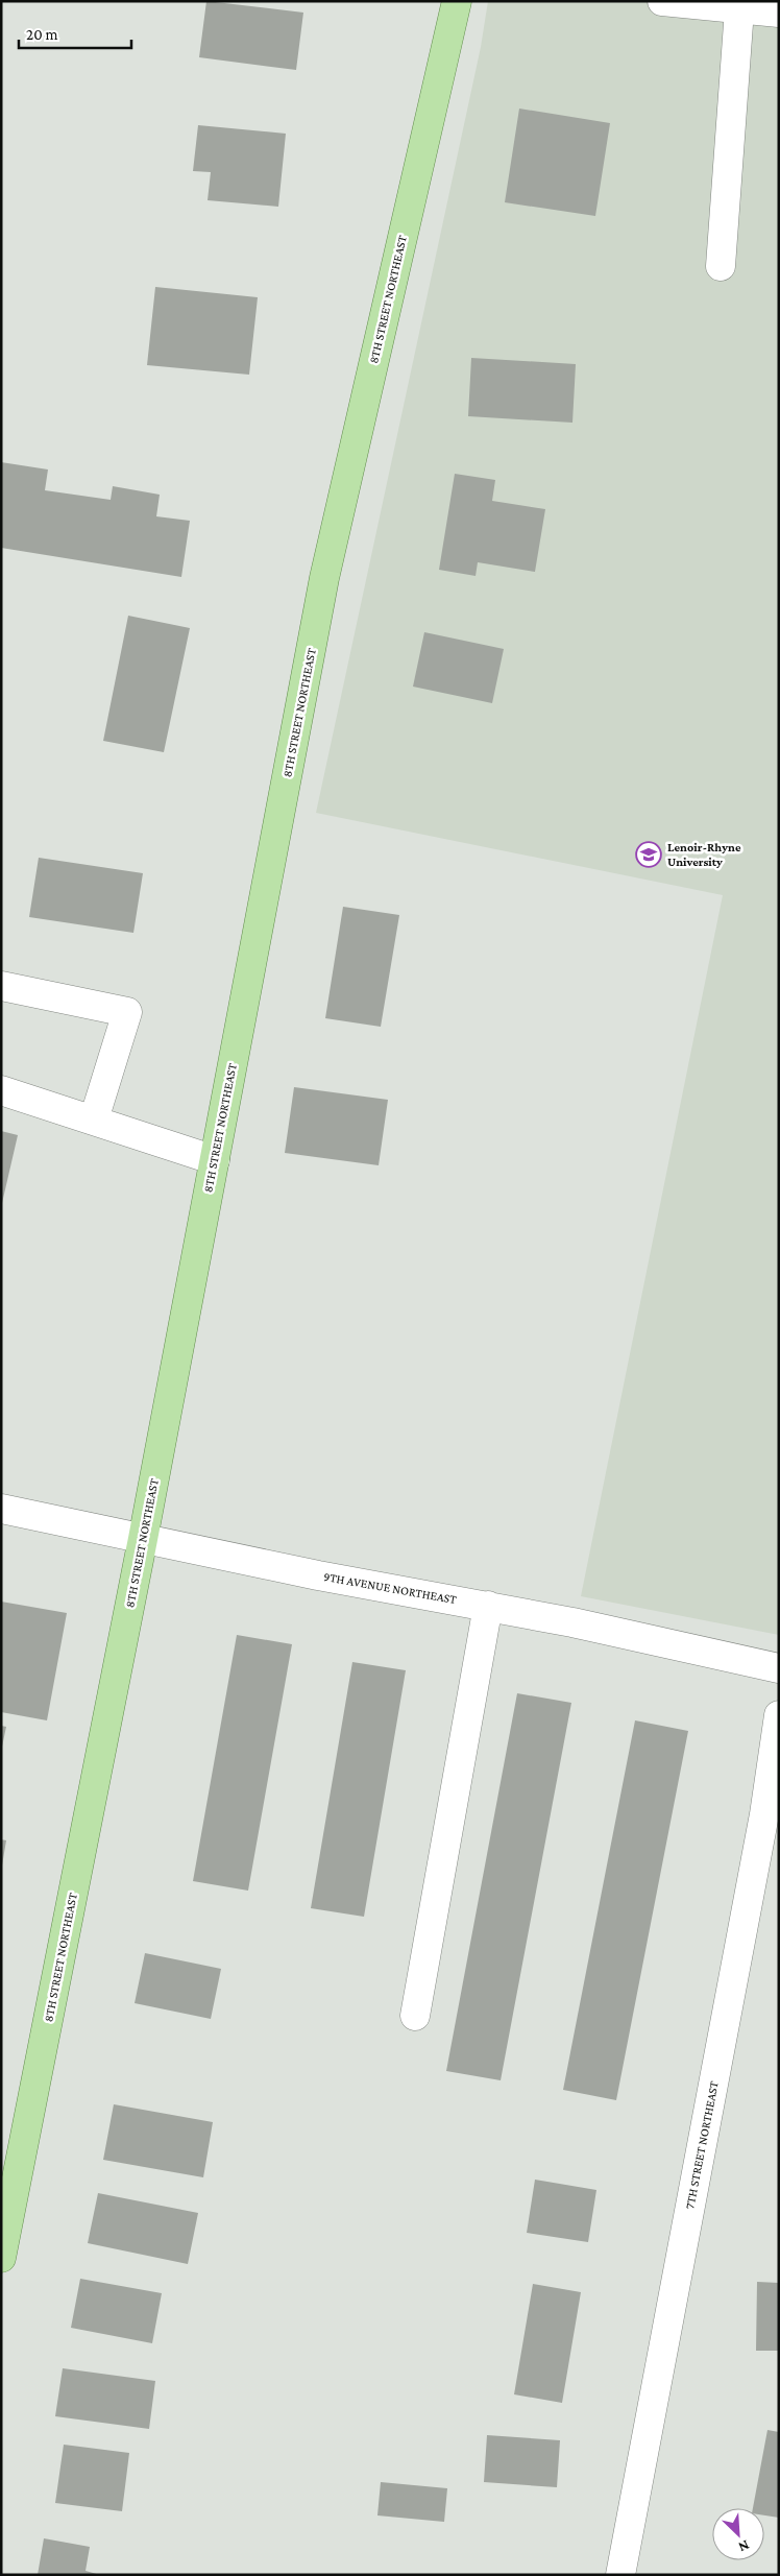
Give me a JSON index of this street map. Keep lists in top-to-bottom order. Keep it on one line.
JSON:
{"streets":{"main road":["8TH STREET NORTHEAST"],"street":["9TH AVENUE NORTHEAST","7TH STREET NORTHEAST"]},"crossings":[["8TH STREET NORTHEAST","9TH AVENUE NORTHEAST"]],"places":{"school or university":["Lenoir-Rhyne University"]},"scale_bar":"20 m","north":"bottom right"}
